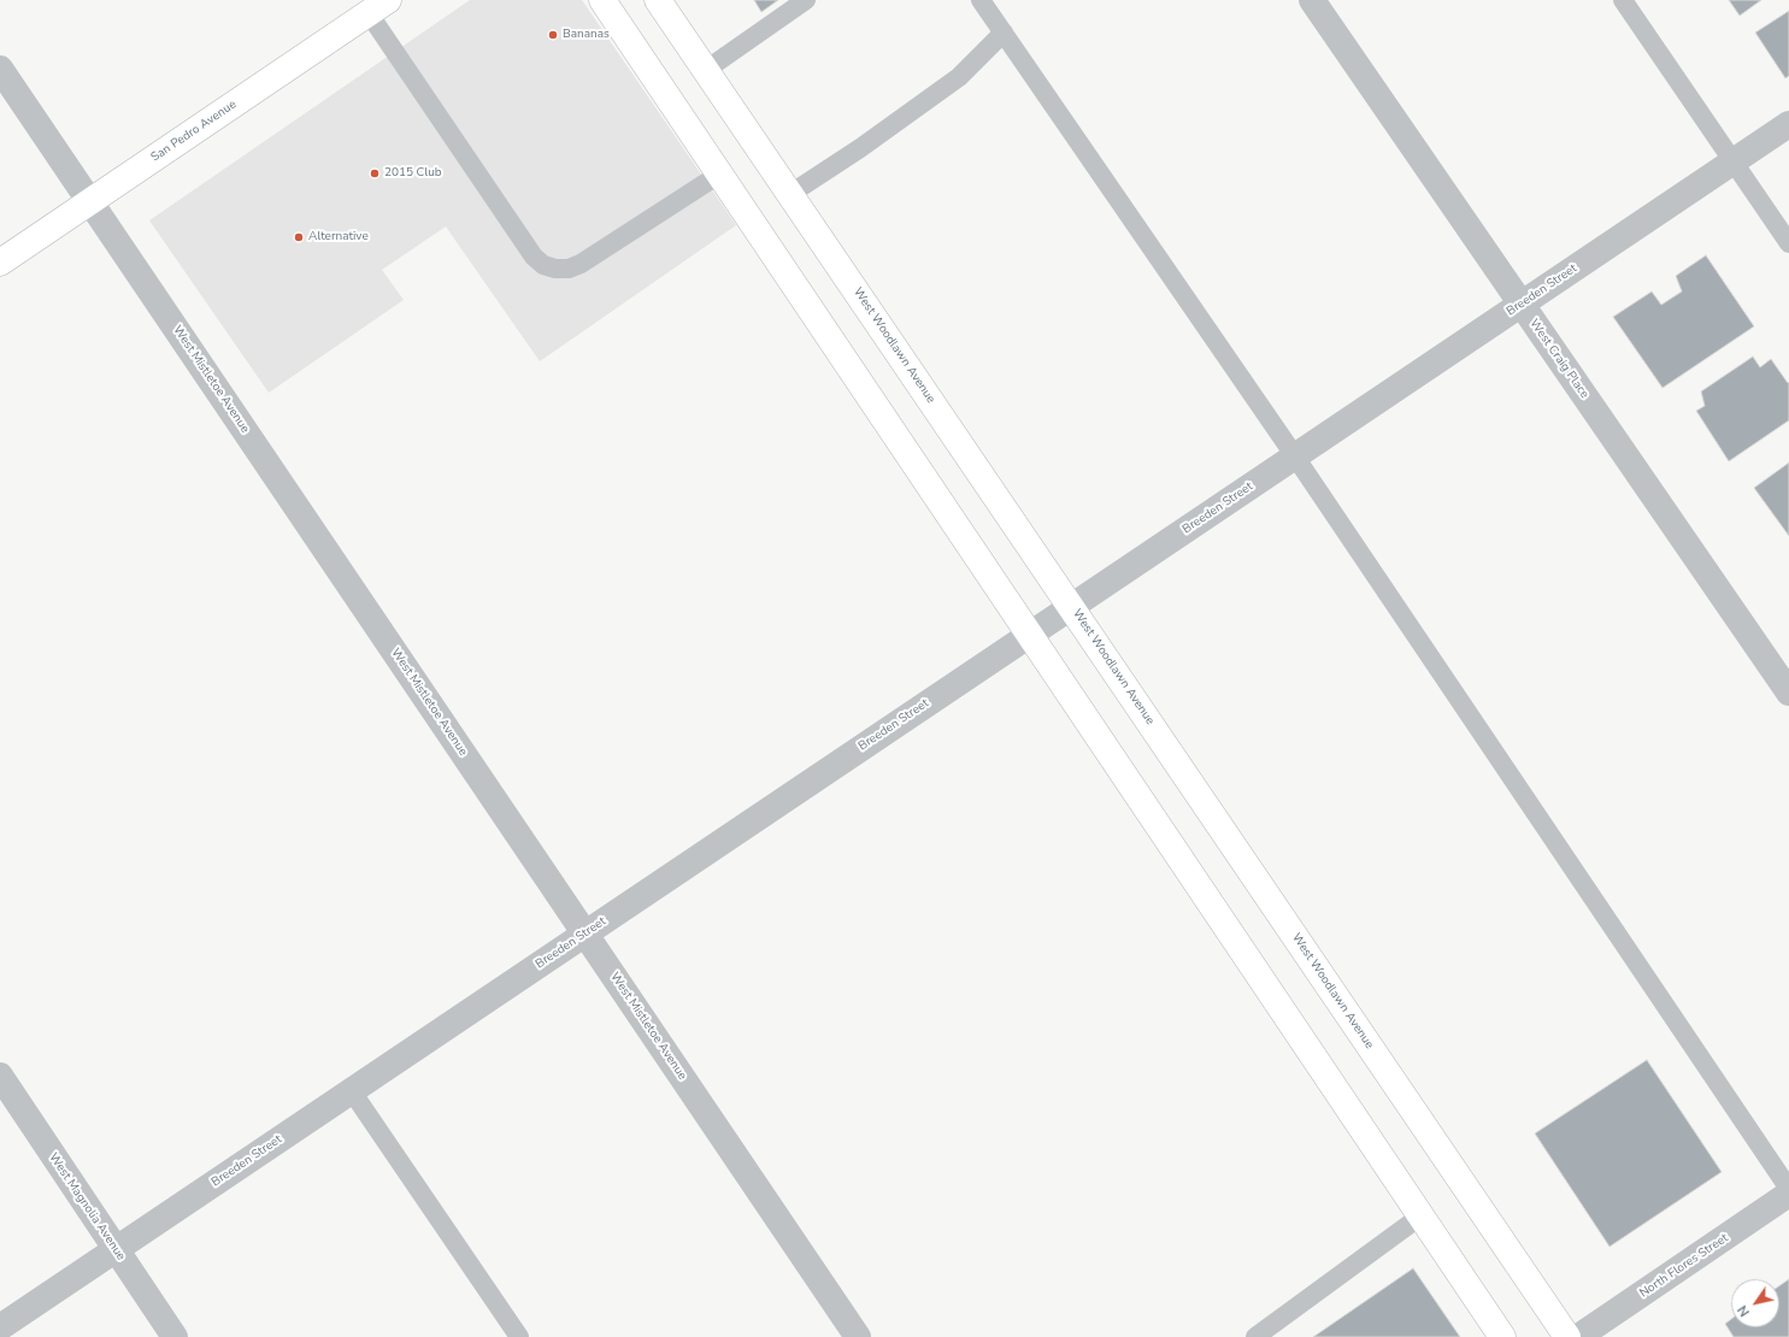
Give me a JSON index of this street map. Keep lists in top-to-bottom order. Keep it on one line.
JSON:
{"streets":{"street":["San Pedro Avenue","Breeden Street","West Woodlawn Avenue","West Craig Place","West Mistletoe Avenue","West Magnolia Avenue","North Flores Street"]},"crossings":[["San Pedro Avenue","West Mistletoe Avenue"],["Breeden Street","West Woodlawn Avenue"],["Breeden Street","West Craig Place"],["Breeden Street","West Mistletoe Avenue"],["Breeden Street","West Magnolia Avenue"]],"places":["Bananas","2015 Club","Alternative"],"north":"bottom left"}
